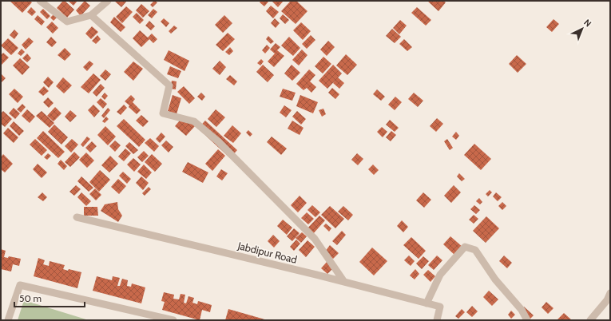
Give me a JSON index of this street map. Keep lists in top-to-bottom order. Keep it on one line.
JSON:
{"streets":{"street":["Jabdipur Road"]},"scale_bar":"50 m","north":"top right"}
